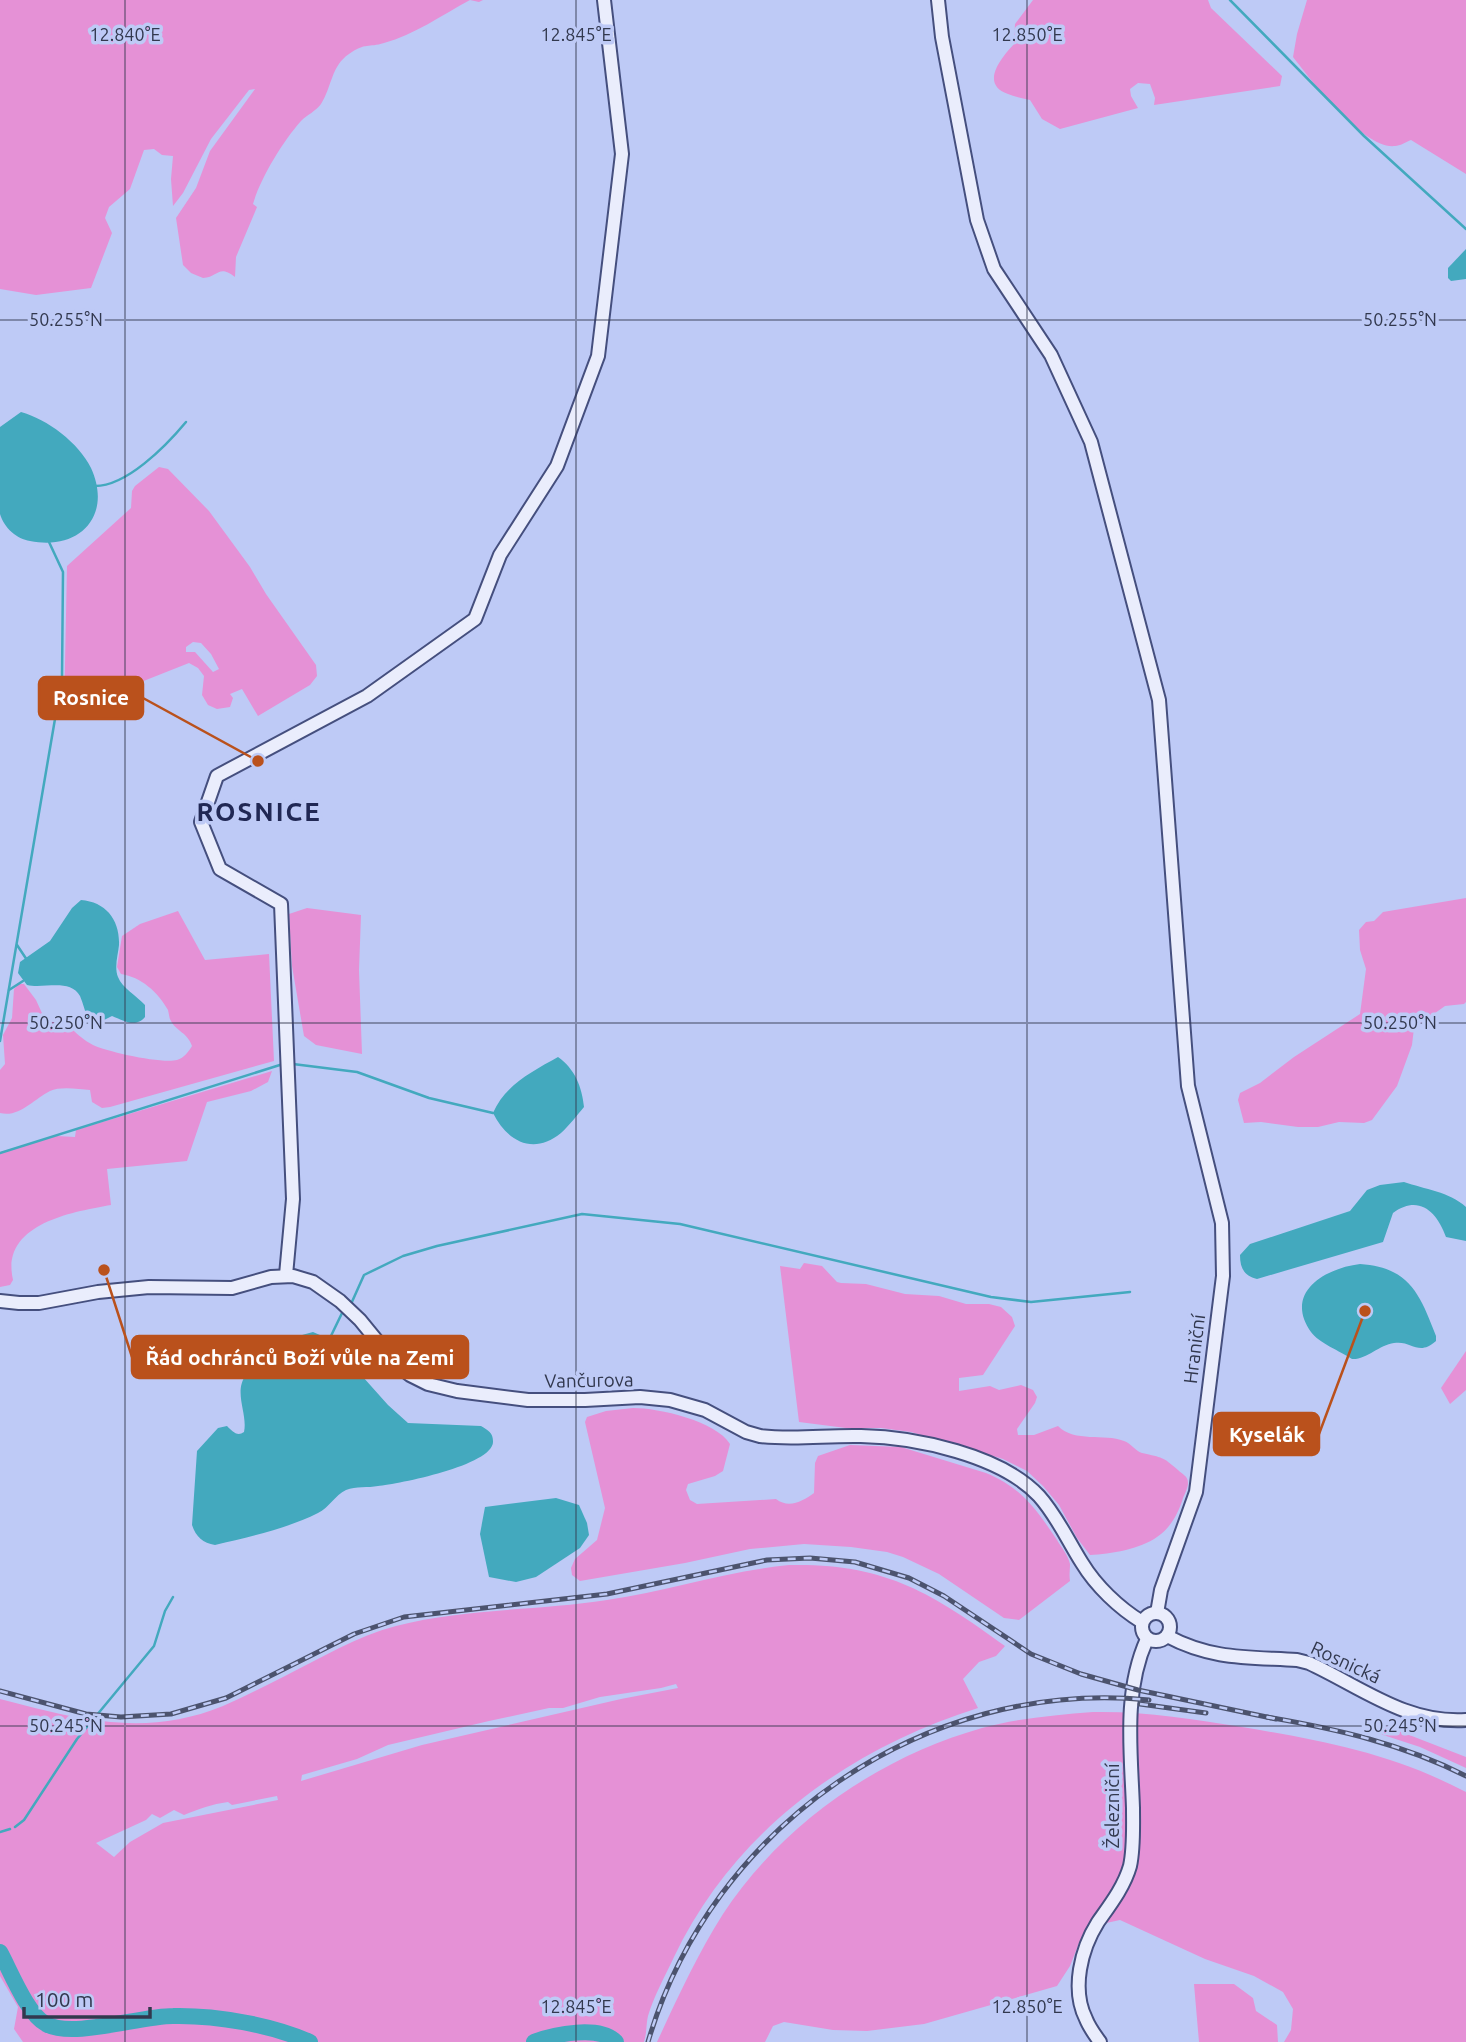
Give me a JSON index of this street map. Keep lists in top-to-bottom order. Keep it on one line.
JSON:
{"streets":{"street":["Hraniční","Vančurova","Rosnická","Železniční"]},"crossings":[["Hraniční","Vančurova"],["Hraniční","Rosnická"],["Hraniční","Železniční"],["Vančurova","Rosnická"],["Vančurova","Železniční"],["Rosnická","Železniční"]],"districts":["ROSNICE"],"places":["Rosnice","Řád ochránců Boží vůle na Zemi","Kyselák"],"scale_bar":"100 m","coordinates":["12.840°E","12.845°E","12.850°E","50.255°N","50.250°N","50.245°N"]}
